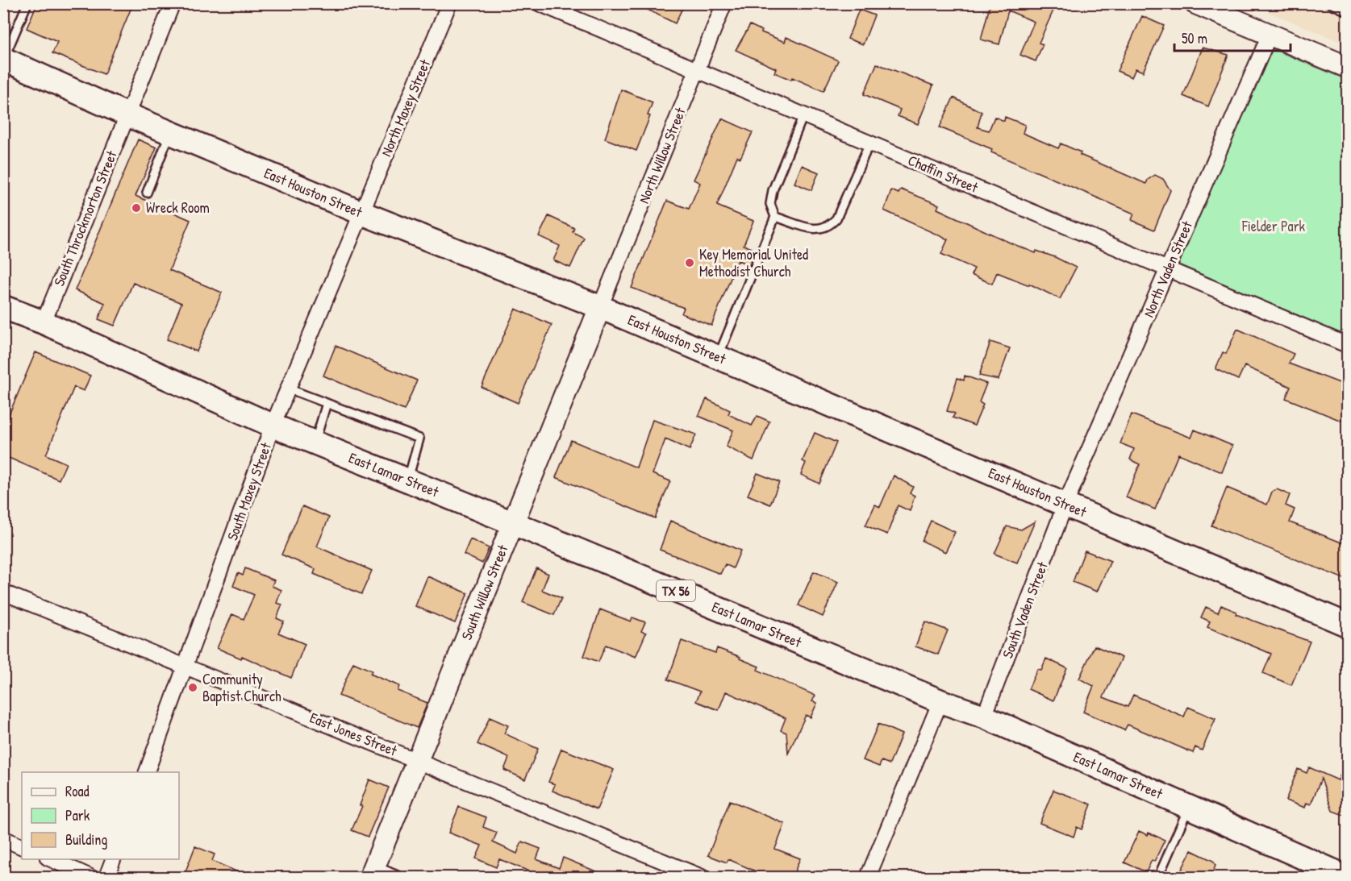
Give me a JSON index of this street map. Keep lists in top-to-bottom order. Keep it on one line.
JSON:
{"streets":{"main road":["East Houston Street","East Lamar Street","TX 56"],"street":["North Maxey Street","North Willow Street","Chaffin Street","South Throckmorton Street","North Vaden Street","South Maxey Street","South Willow Street","South Vaden Street","East Jones Street"]},"crossings":[["North Maxey Street","East Houston Street"],["North Maxey Street","South Maxey Street"],["North Willow Street","Chaffin Street"],["North Willow Street","East Houston Street"],["North Willow Street","South Willow Street"],["Chaffin Street","North Vaden Street"],["East Houston Street","South Throckmorton Street"],["East Houston Street","North Vaden Street"],["East Houston Street","South Maxey Street"],["East Houston Street","South Willow Street"],["East Houston Street","South Vaden Street"],["South Throckmorton Street","East Lamar Street"],["North Vaden Street","South Vaden Street"],["East Lamar Street","South Maxey Street"],["East Lamar Street","South Willow Street"],["East Lamar Street","South Vaden Street"],["South Maxey Street","East Jones Street"],["South Willow Street","East Jones Street"]],"parks":["Fielder Park"],"places":["Wreck Room","Key Memorial United Methodist Church","Community Baptist Church"],"legend":["Road","Park","Building"],"scale_bar":"50 m"}
